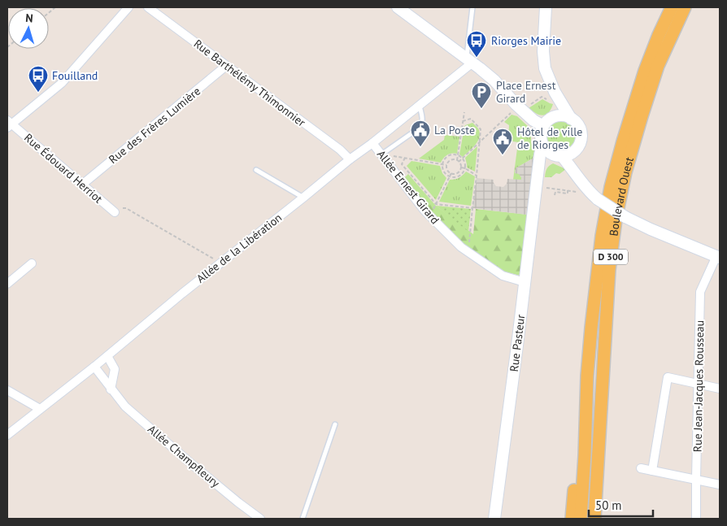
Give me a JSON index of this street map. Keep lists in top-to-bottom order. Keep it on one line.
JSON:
{"streets":{"main road":["Boulevard Ouest","D 300"],"street":["Rue Barthélémy Thimonnier","Rue des Frères Lumière","Rue Édouard Herriot","Allée Ernest Girard","Allée de la Libération","Rue Pasteur","Rue Jean-Jacques Rousseau","Allée Champfleury"]},"crossings":[["Rue Barthélémy Thimonnier","Rue des Frères Lumière"],["Rue Barthélémy Thimonnier","Allée de la Libération"],["Rue des Frères Lumière","Rue Édouard Herriot"],["Allée Ernest Girard","Allée de la Libération"],["Allée Ernest Girard","Rue Pasteur"],["Allée de la Libération","Allée Champfleury"]],"places":{"bus stop":["Riorges Mairie","Fouilland"],"parking":["Place Ernest Girard"],"public building":["La Poste","Hôtel de ville de Riorges"]},"scale_bar":"50 m","north":"top"}
